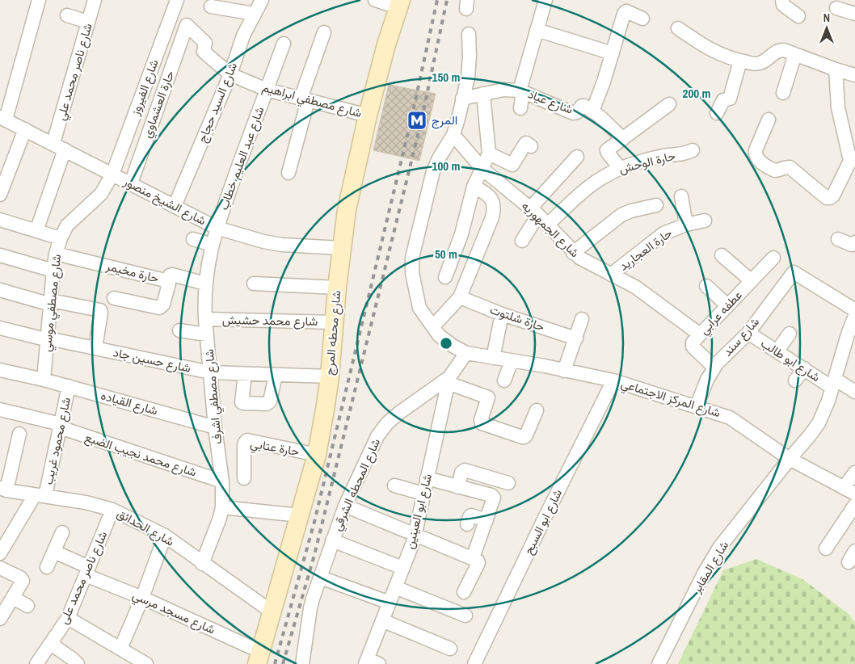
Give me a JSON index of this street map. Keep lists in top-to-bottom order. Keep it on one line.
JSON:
{"streets":{"main road":["شارع محطه المرج"],"street":["شارع ناصر محمد علي","شارع الفيروز","شارع مصطفي ابراهيم","شارع عياد","شارع السيد حجاج","حارة العشماوي","شارع عبد العليم خطاب","حارة الوحش","شارع الشيخ منصور","شارع الجمهوريه","حارة العجاريد","حارة مخيمر","شارع مصطفي موسي","عطفه عرابي","حارة شلتوت","شارع محمد حشيش","شارع سند","شارع حسين جاد","شارع ابو طالب","شارع مصطفي اشرف","شارع المركز الاجتماعي","شارع القياده","شارع محمود غريب","حارة عتابي","شارع محمد نجيب الضبع","شارع المحطه الشرقي","شارع ابو العينين","شارع ابو السبح","شارع الحدائق","شارع المقابر","شارع ناصر محمد على","شارع مسجد مرسي"]},"crossings":[["شارع ناصر محمد علي","شارع الشيخ منصور"],["شارع الفيروز","شارع الشيخ منصور"],["شارع الفيروز","شارع مصطفي موسي"],["شارع مصطفي ابراهيم","شارع السيد حجاج"],["شارع مصطفي ابراهيم","حارة العشماوي"],["شارع مصطفي ابراهيم","شارع عبد العليم خطاب"],["شارع مصطفي ابراهيم","شارع محطه المرج"],["شارع السيد حجاج","شارع الشيخ منصور"],["حارة العشماوي","شارع الشيخ منصور"],["شارع عبد العليم خطاب","شارع الشيخ منصور"],["شارع عبد العليم خطاب","شارع مصطفي اشرف"],["حارة الوحش","شارع الجمهوريه"],["شارع الشيخ منصور","شارع مصطفي موسي"],["شارع الشيخ منصور","شارع محطه المرج"],["شارع الشيخ منصور","شارع مصطفي اشرف"],["شارع الجمهوريه","حارة العجاريد"],["شارع الجمهوريه","عطفه عرابي"],["حارة مخيمر","شارع مصطفي موسي"],["حارة مخيمر","شارع مصطفي اشرف"],["شارع مصطفي موسي","شارع حسين جاد"],["شارع مصطفي موسي","شارع القياده"],["عطفه عرابي","شارع سند"],["شارع محمد حشيش","شارع محطه المرج"],["شارع محمد حشيش","شارع مصطفي اشرف"],["شارع محطه المرج","شارع حسين جاد"],["شارع محطه المرج","حارة عتابي"],["شارع محطه المرج","شارع الحدائق"],["شارع محطه المرج","شارع مسجد مرسي"],["شارع سند","شارع ابو طالب"],["شارع سند","شارع المركز الاجتماعي"],["شارع حسين جاد","شارع مصطفي اشرف"],["شارع ابو طالب","شارع المقابر"],["شارع مصطفي اشرف","شارع القياده"],["شارع مصطفي اشرف","شارع محمد نجيب الضبع"],["شارع مصطفي اشرف","شارع الحدائق"],["شارع المركز الاجتماعي","شارع المحطه الشرقي"],["شارع المركز الاجتماعي","شارع ابو السبح"],["شارع المركز الاجتماعي","شارع المقابر"],["شارع القياده","شارع محمود غريب"],["شارع محمود غريب","شارع محمد نجيب الضبع"],["شارع محمود غريب","شارع الحدائق"],["شارع المحطه الشرقي","شارع ابو العينين"],["شارع الحدائق","شارع ناصر محمد على"],["شارع ناصر محمد على","شارع مسجد مرسي"]],"places":{"metro station":["المرج"]},"north":"top","rings":["150 m","200 m","100 m","50 m"]}
